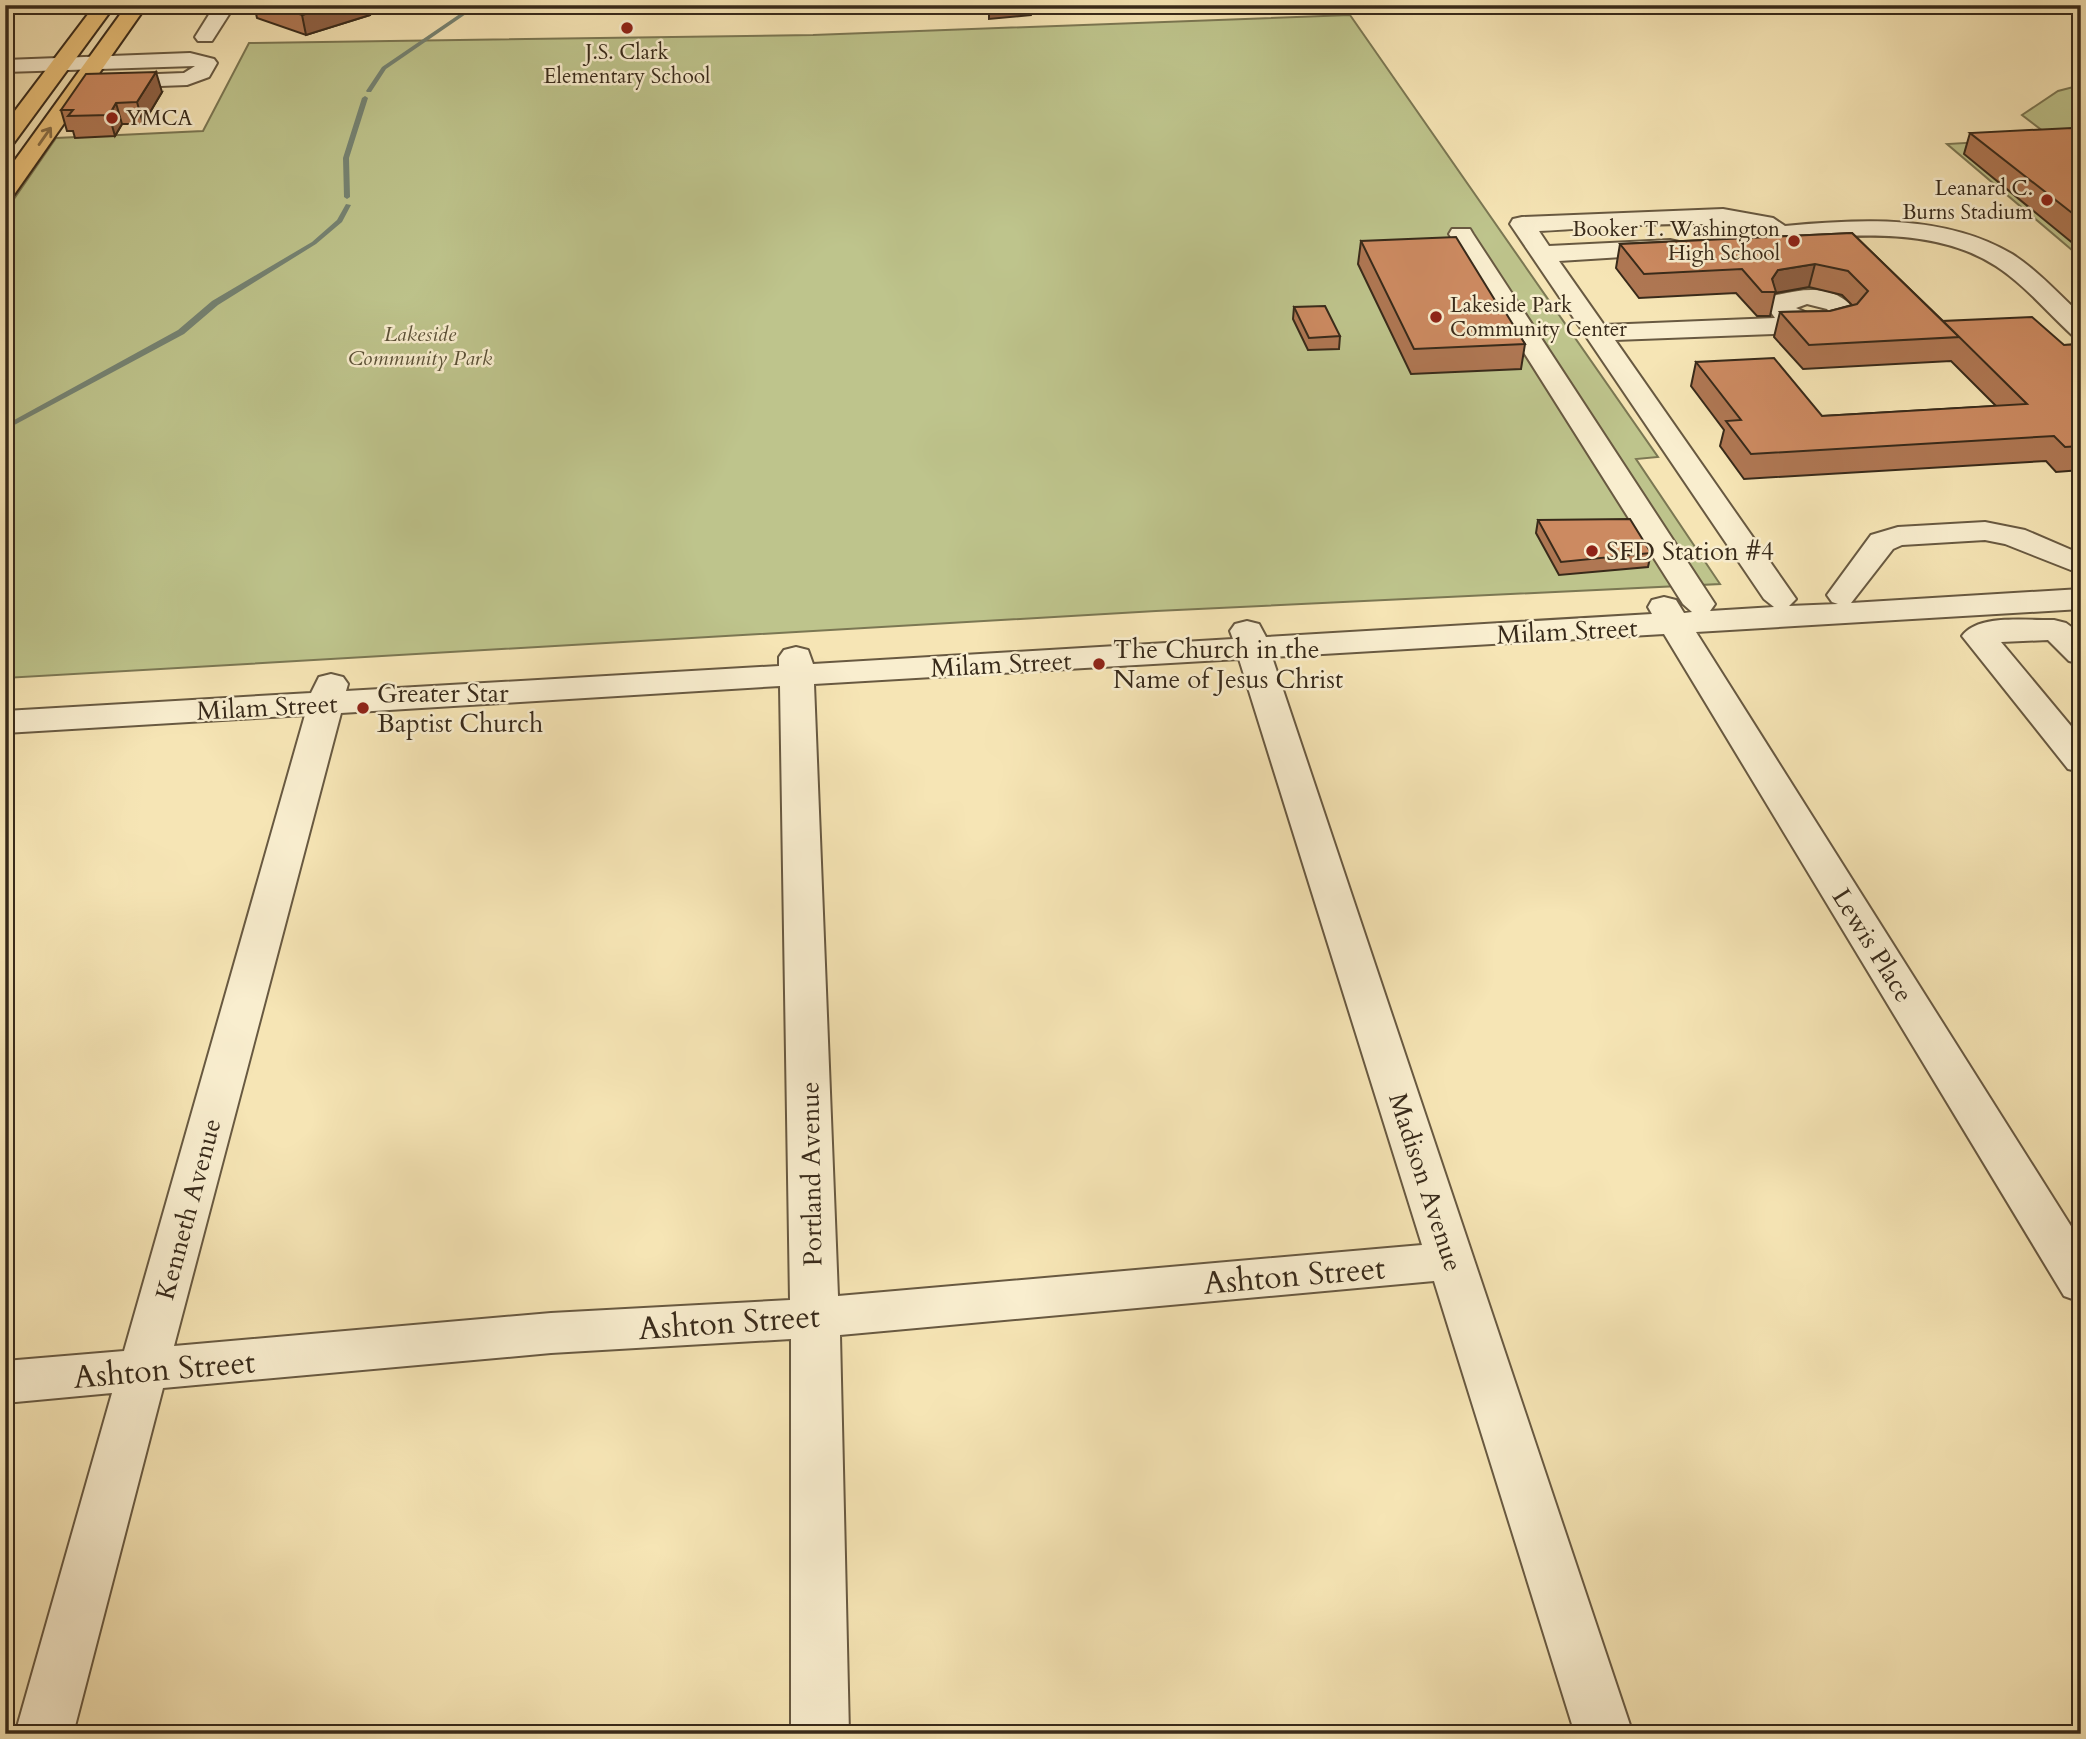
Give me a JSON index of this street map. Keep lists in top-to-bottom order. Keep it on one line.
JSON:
{"streets":{"street":["Milam Street","Lewis Place","Portland Avenue","Madison Avenue","Kenneth Avenue","Ashton Street"]},"crossings":[["Milam Street","Lewis Place"],["Milam Street","Portland Avenue"],["Milam Street","Madison Avenue"],["Milam Street","Kenneth Avenue"],["Portland Avenue","Ashton Street"],["Madison Avenue","Ashton Street"],["Kenneth Avenue","Ashton Street"]],"parks":["Lakeside Community Park"],"places":["J.S. Clark Elementary School","YMCA","Leanard C. Burns Stadium","Booker T. Washington High School","Lakeside Park Community Center","SFD Station #4","The Church in the Name of Jesus Christ","Greater Star Baptist Church"]}
